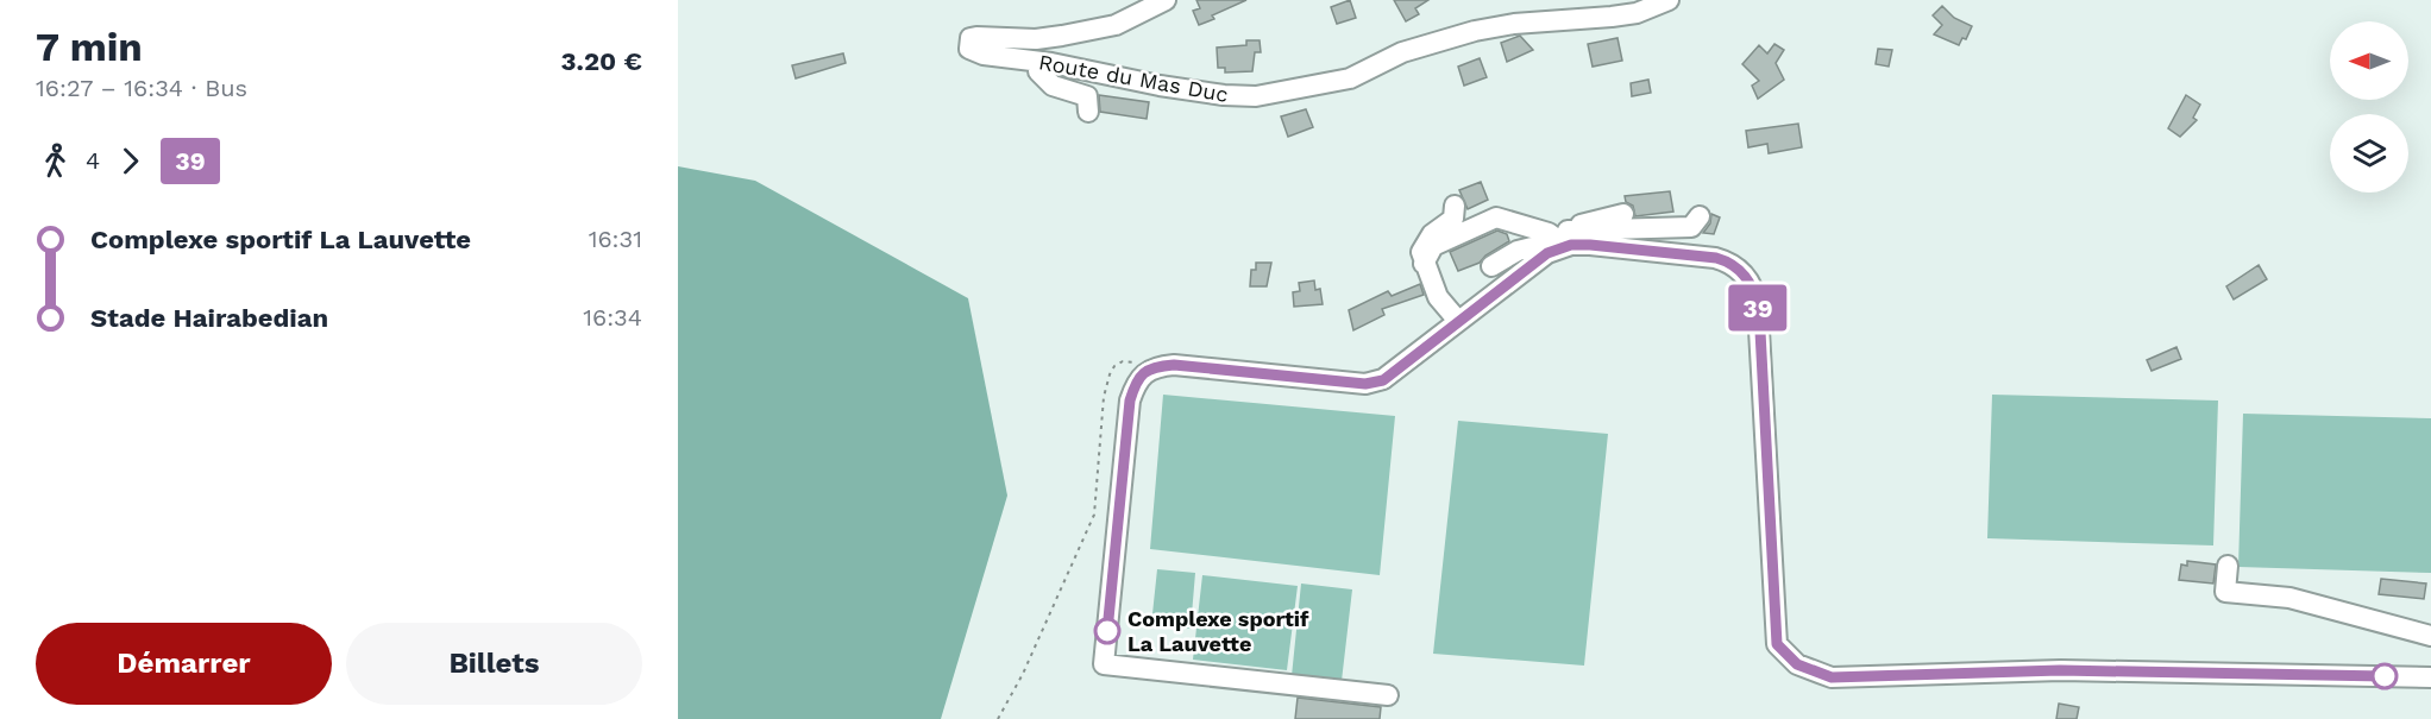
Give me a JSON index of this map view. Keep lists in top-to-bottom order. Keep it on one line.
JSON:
{"streets":{"street":["Route du Mas Duc"]},"places":["Complexe sportif La Lauvette"],"lines":["bus line 39"],"north":"left","page":{"heading":["7 min","16:27 – 16:34 · Bus","3.20 €"],"on_map":"39","legs":["4","39"],"list":[{"name":"Complexe sportif La Lauvette","value":"16:31"},{"name":"Stade Hairabedian","value":"16:34"}],"buttons":["Démarrer","Billets"]}}
